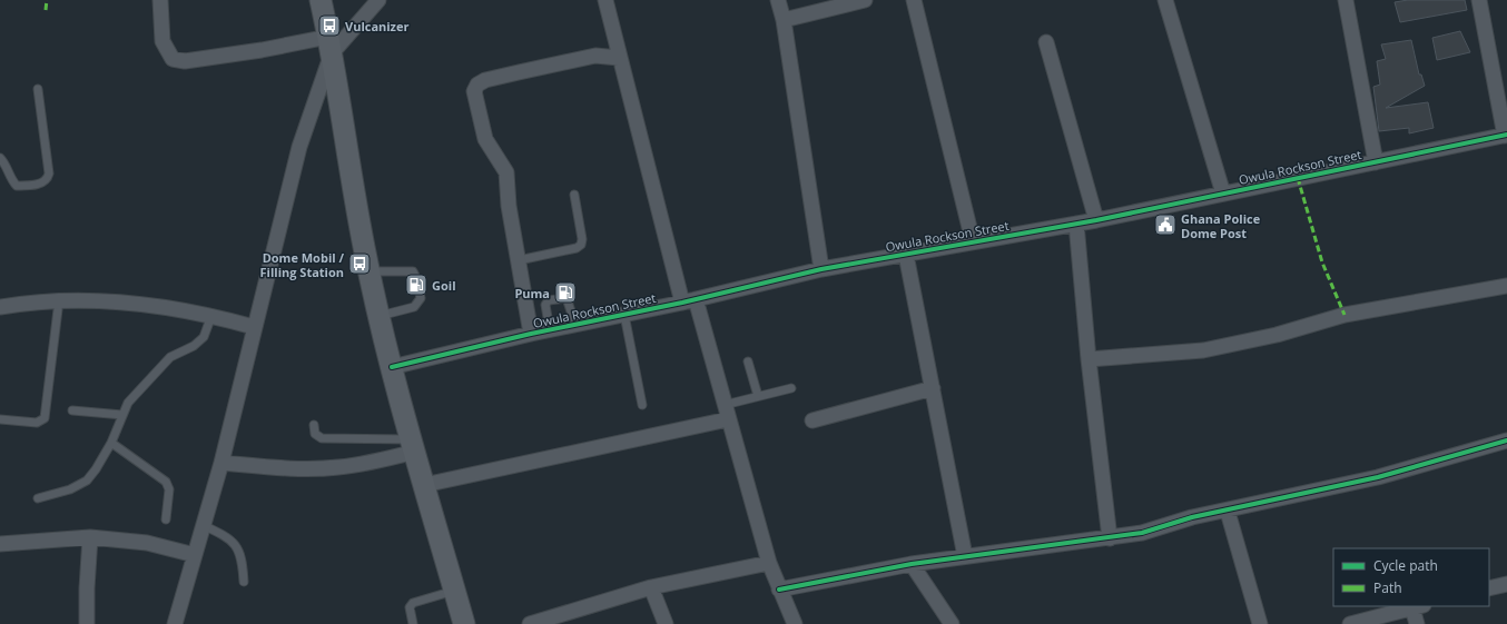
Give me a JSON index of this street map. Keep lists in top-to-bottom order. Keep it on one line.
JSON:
{"streets":{"street":["Owula Rockson Street"]},"places":{"bus stop":["Vulcanizer","Dome Mobil / Filling Station"],"public building":["Ghana Police Dome Post"],"fuel station":["Goil","Puma"]},"legend":["Cycle path","Path"]}
